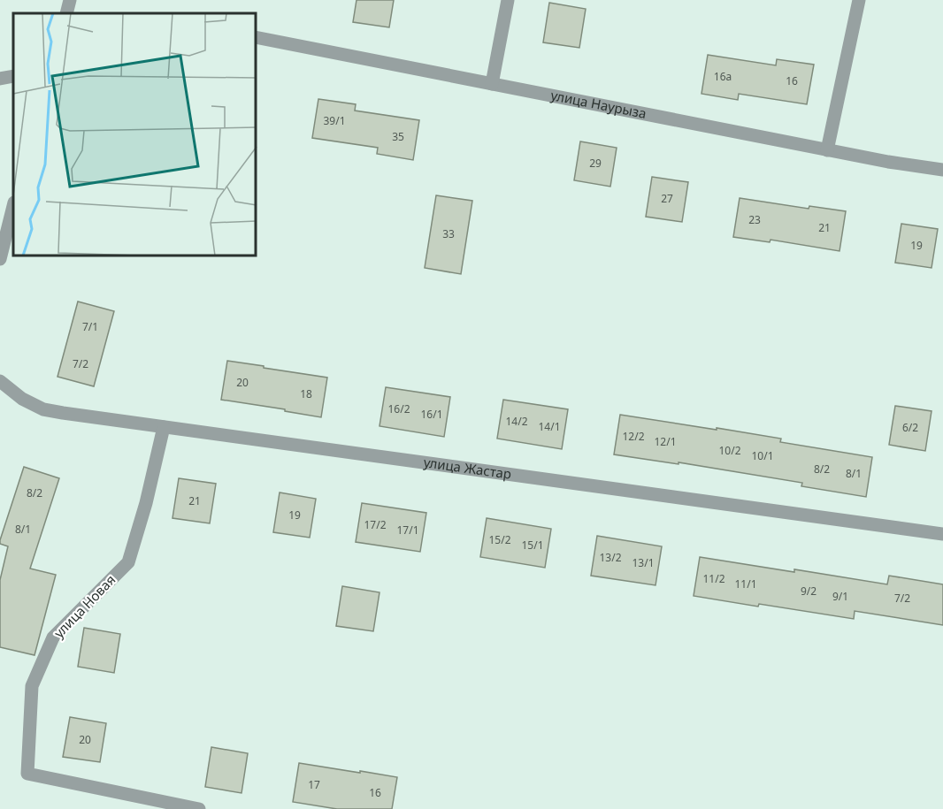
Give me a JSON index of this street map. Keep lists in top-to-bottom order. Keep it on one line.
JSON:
{"streets":{"street":["улица Наурыза","улица Жастар","улица Новая"]},"crossings":[["улица Жастар","улица Новая"]],"house_numbers":["16а","16","39/1","35","29","27","23","21","33","19","7/1","7/2","20","18","16/2","16/1","14/2","14/1","6/2","12/2","12/1","10/2","10/1","8/2","8/1","8/2","21","19","17/2","8/1","17/1","15/2","15/1","13/2","13/1","11/2","11/1","9/2","9/1","7/2","20","17","16"]}
